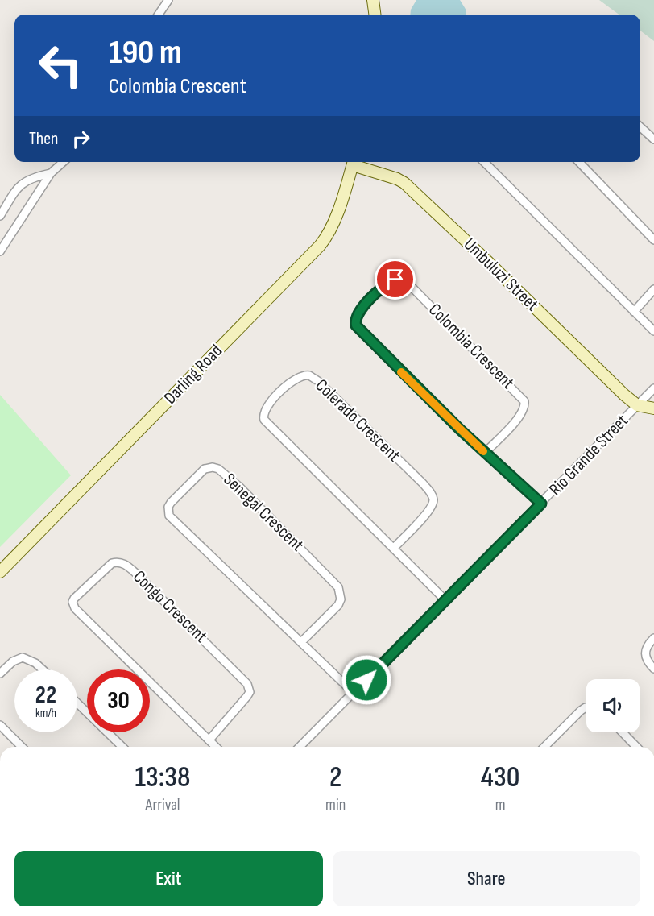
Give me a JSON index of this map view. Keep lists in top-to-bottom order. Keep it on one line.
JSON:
{"streets":{"street":["Umbuluzi Street","Colombia Crescent","Darling Road","Colerado Crescent","Rio Grande Street","Senegal Crescent","Congo Crescent"]},"crossings":[["Umbuluzi Street","Darling Road"],["Umbuluzi Street","Rio Grande Street"],["Colombia Crescent","Rio Grande Street"],["Colerado Crescent","Rio Grande Street"],["Rio Grande Street","Senegal Crescent"]],"page":{"turn":["190 m","Colombia Crescent"],"then":"Then","speed":"22 km/h","limit":"30","eta":["13:38","Arrival","2","min","430","m"],"buttons":["Exit","Share"]}}
